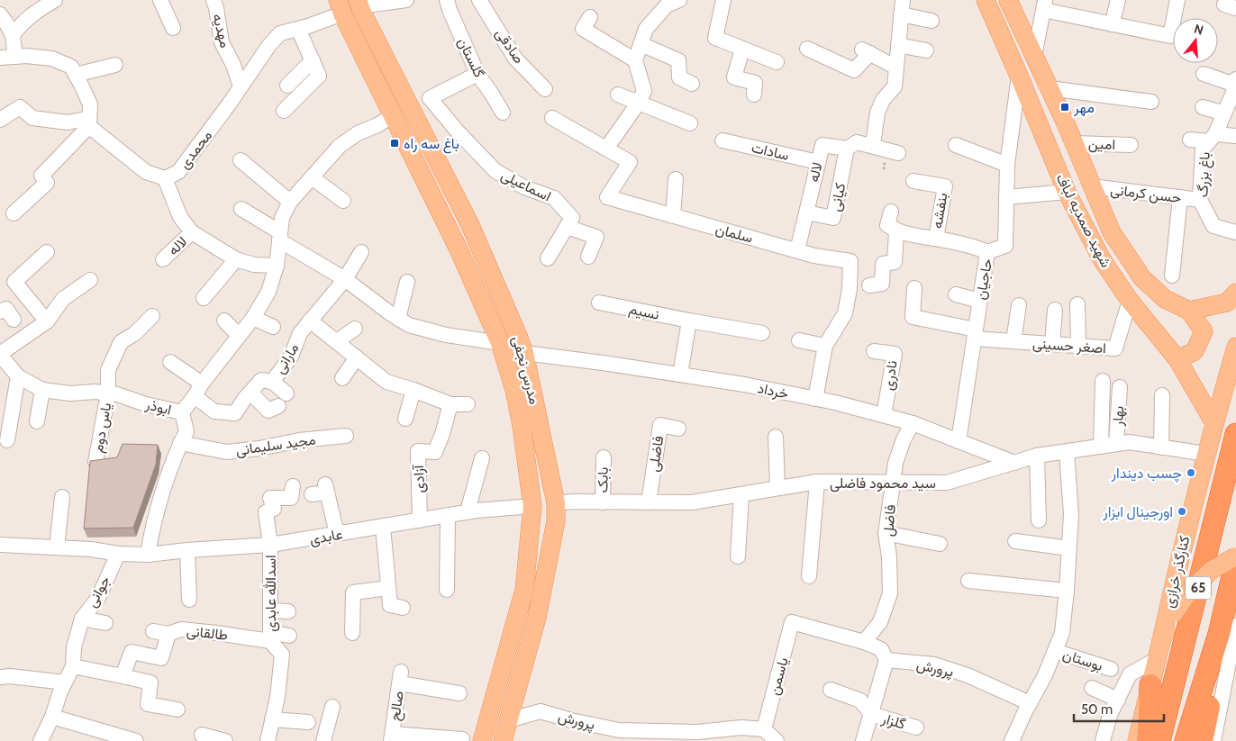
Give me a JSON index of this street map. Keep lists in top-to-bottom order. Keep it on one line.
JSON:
{"streets":{"highway":["65"],"main road":["شهید صمدیه لباف","مدرس نجفی","کنارگذر خرازی"],"street":["مهدیه","صادقی","گلستان","امین","محمدی","سادات","لاله","باغ بزرگ","اسماعیلی","حسن کرمانی","کیانی","بنفشه","سلمان","حاجیان","نسیم","اصغر حسینی","مارانی","نادری","خرداد","ابوذر","بهار","یاس دوم","مجید سلیمانی","فاضلی","آزادی","بابک","سید محمود فاضلی","فاضل","عابدی","جوانی","اسدالله عابدی","طالقانی","بوستان","پرورش","یاسمن","صالح","گلزار"]},"crossings":[["مهدیه","محمدی"],["گلستان","اسماعیلی"],["امین","شهید صمدیه لباف"],["محمدی","مدرس نجفی"],["سادات","لاله"],["لاله","کیانی"],["لاله","سلمان"],["باغ بزرگ","حسن کرمانی"],["حسن کرمانی","شهید صمدیه لباف"],["شهید صمدیه لباف","حاجیان"],["شهید صمدیه لباف","اصغر حسینی"],["شهید صمدیه لباف","کنارگذر خرازی"],["سلمان","خرداد"],["حاجیان","اصغر حسینی"],["حاجیان","خرداد"],["مدرس نجفی","خرداد"],["مدرس نجفی","سید محمود فاضلی"],["مدرس نجفی","عابدی"],["مدرس نجفی","پرورش"],["نادری","خرداد"],["خرداد","سید محمود فاضلی"],["خرداد","فاضل"],["ابوذر","یاس دوم"],["ابوذر","مجید سلیمانی"],["ابوذر","عابدی"],["بهار","سید محمود فاضلی"],["فاضلی","سید محمود فاضلی"],["آزادی","عابدی"],["بابک","سید محمود فاضلی"],["سید محمود فاضلی","فاضل"],["سید محمود فاضلی","کنارگذر خرازی"],["فاضل","یاسمن"],["عابدی","جوانی"],["عابدی","اسدالله عابدی"],["اسدالله عابدی","طالقانی"],["پرورش","یاسمن"]],"places":{"transit":["مهر","باغ سه راه"],"other":["چسب دیندار","اورجینال ابزار"]},"scale_bar":"50 m","north":"top"}
